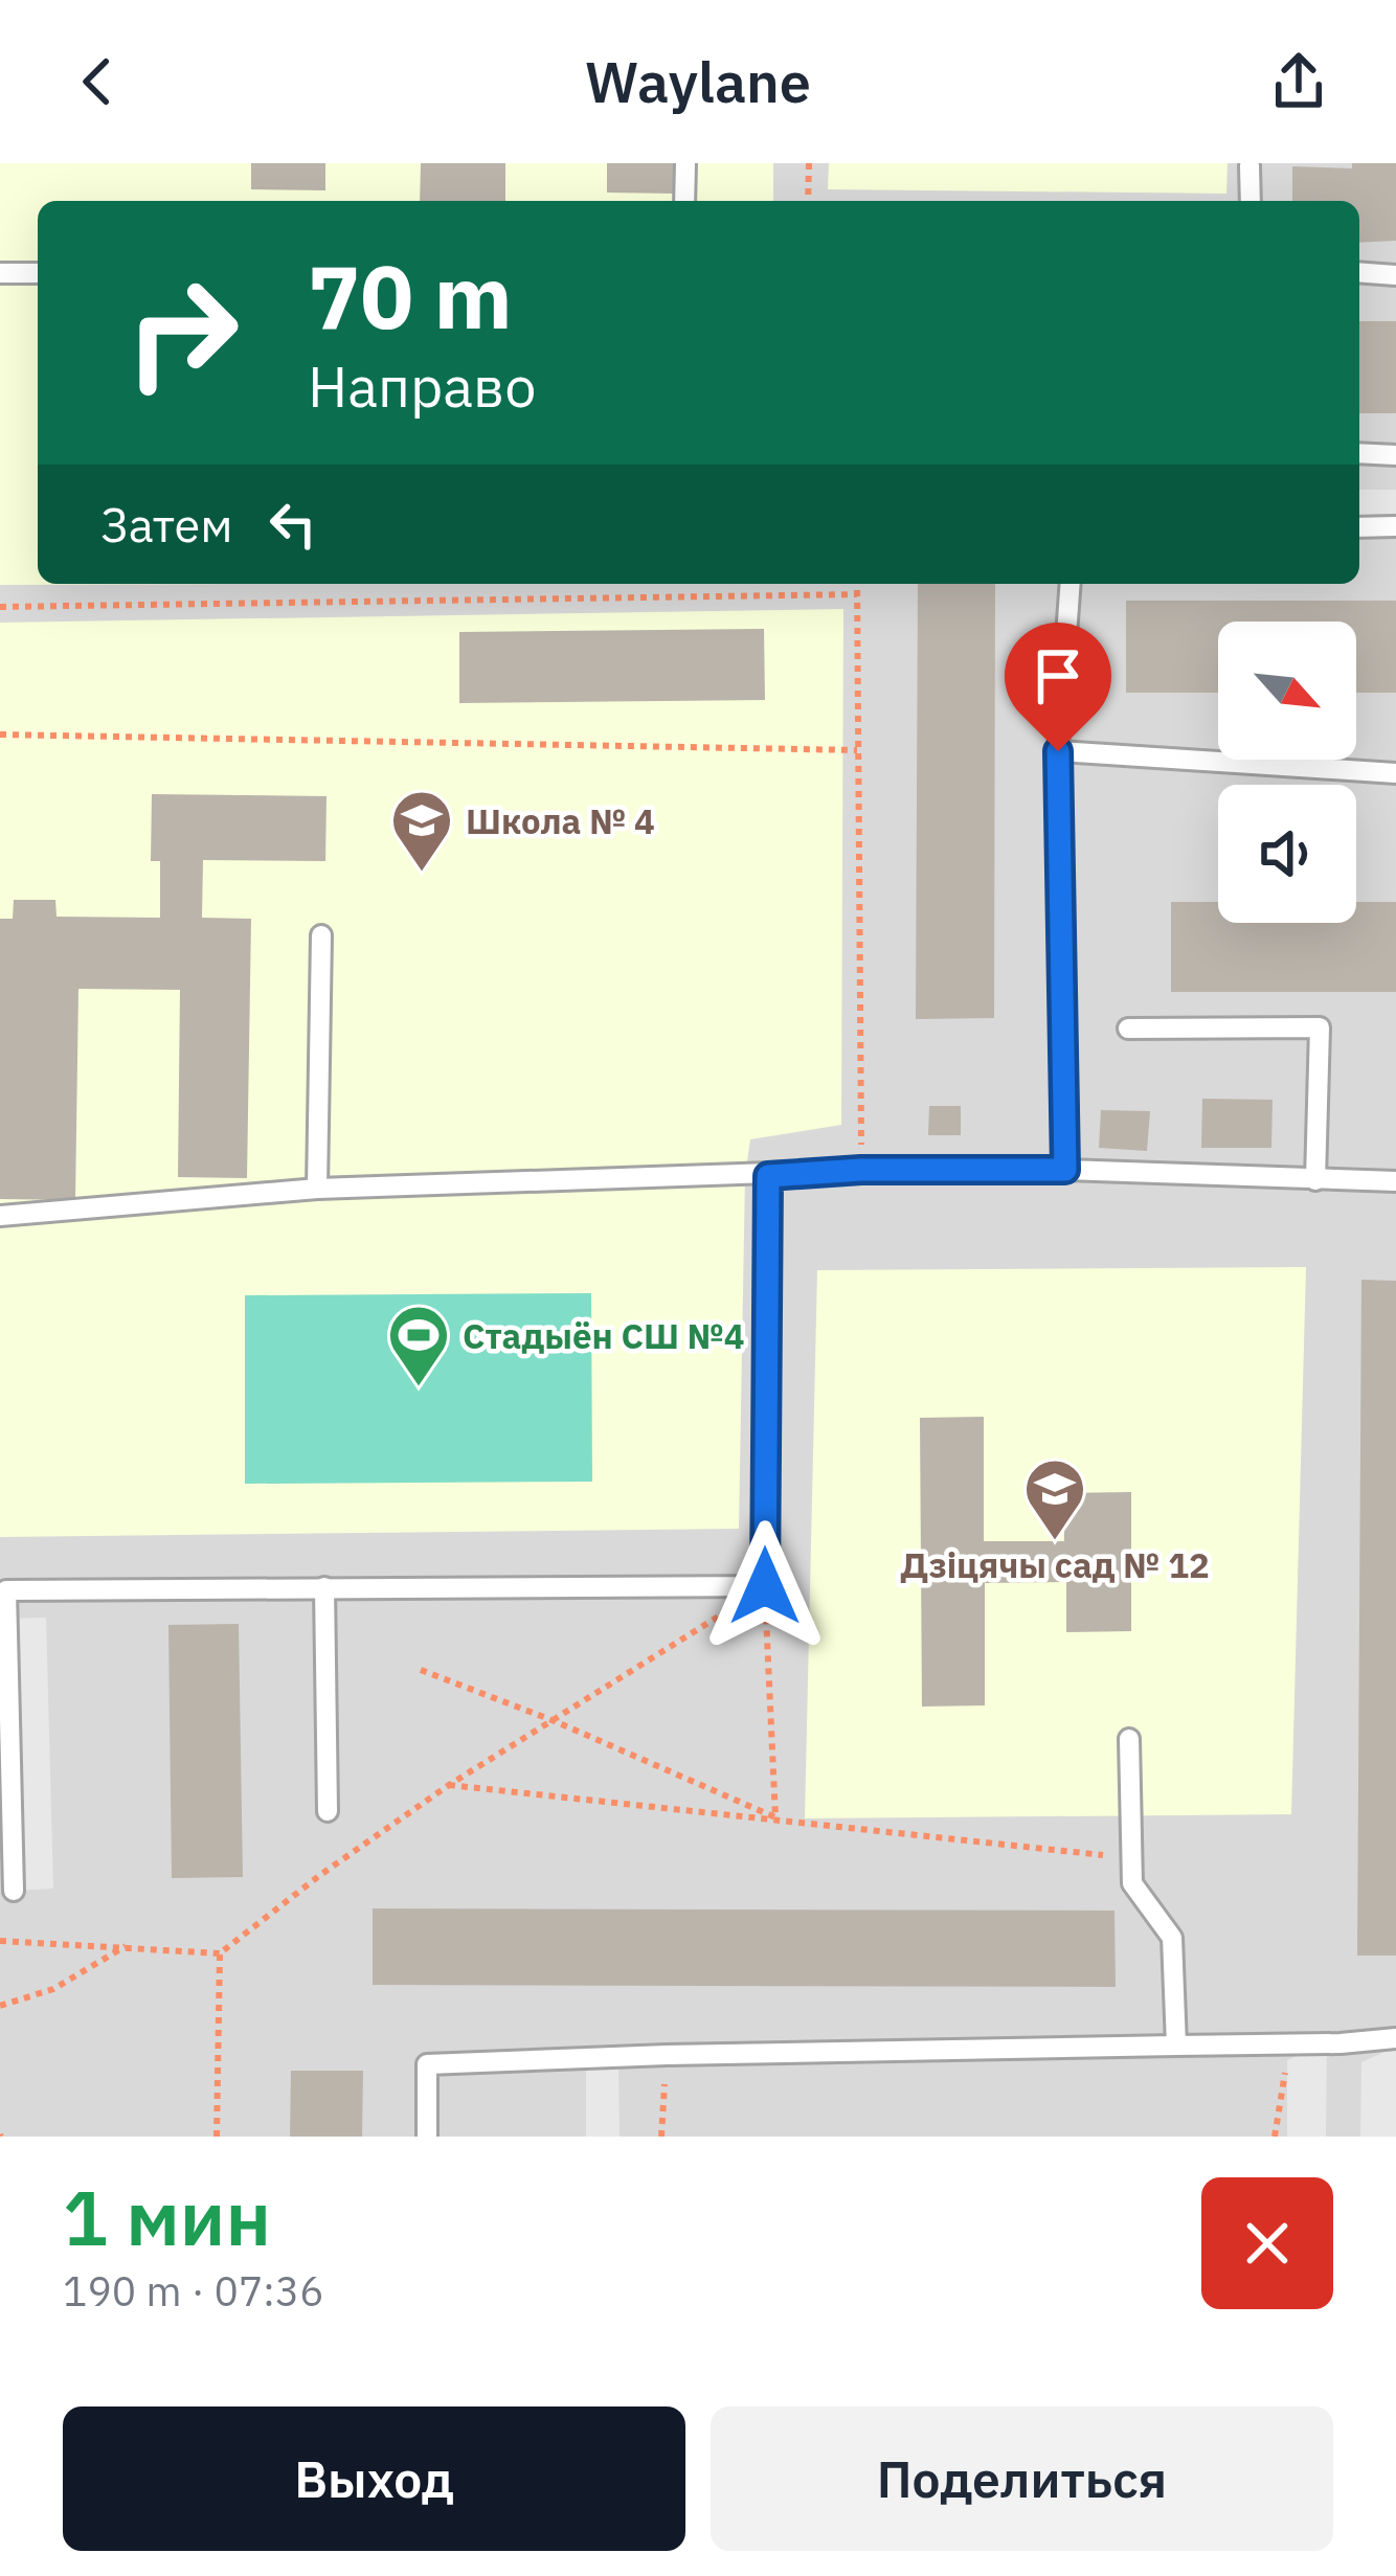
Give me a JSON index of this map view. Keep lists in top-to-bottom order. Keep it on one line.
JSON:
{"places":{"school or university":["Школа № 4","Дзіцячы сад № 12"],"sports":["Стадыён СШ №4"]},"north":"bottom right","page":{"header":"Waylane","turn":["70 m","Направо"],"then":"Затем","heading":["1 мин","190 m · 07:36"],"buttons":["Выход","Поделиться"]}}
